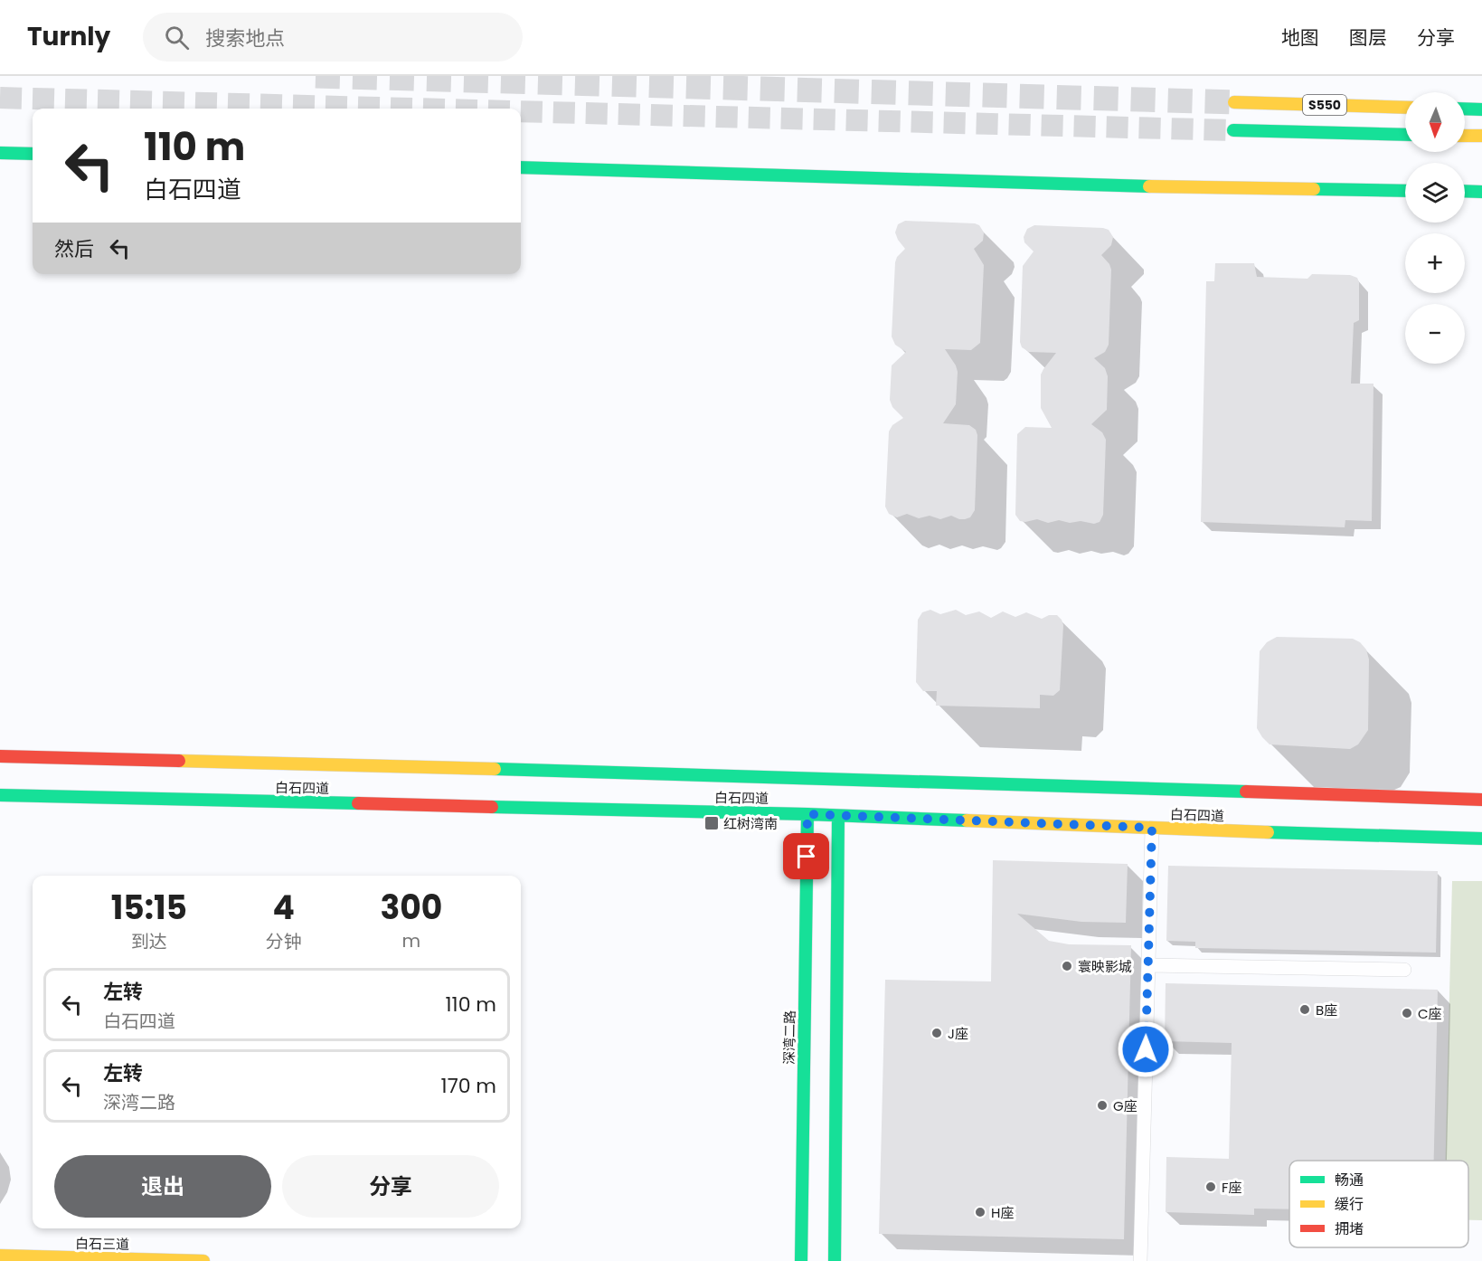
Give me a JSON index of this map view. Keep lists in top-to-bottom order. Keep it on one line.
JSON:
{"streets":{"main road":["S550","白石四道","深湾二路","白石三道"]},"crossings":[["白石四道","深湾二路"]],"places":{"transit":["红树湾南"],"other":["寰映影城","B座","C座","J座","G座","F座","H座"]},"legend":["畅通","缓行","拥堵"],"north":"bottom","page":{"header":"Turnly","search":"搜索地点","nav":["地图","图层","分享"],"map_buttons":["+","−"],"turn":["110 m","白石四道"],"then":"然后","eta":["15:15","到达","4","分钟","300","m"],"list":[{"name":"左转","note":"白石四道","value":"110 m"},{"name":"左转","note":"深湾二路","value":"170 m"}],"buttons":["退出","分享"]}}
